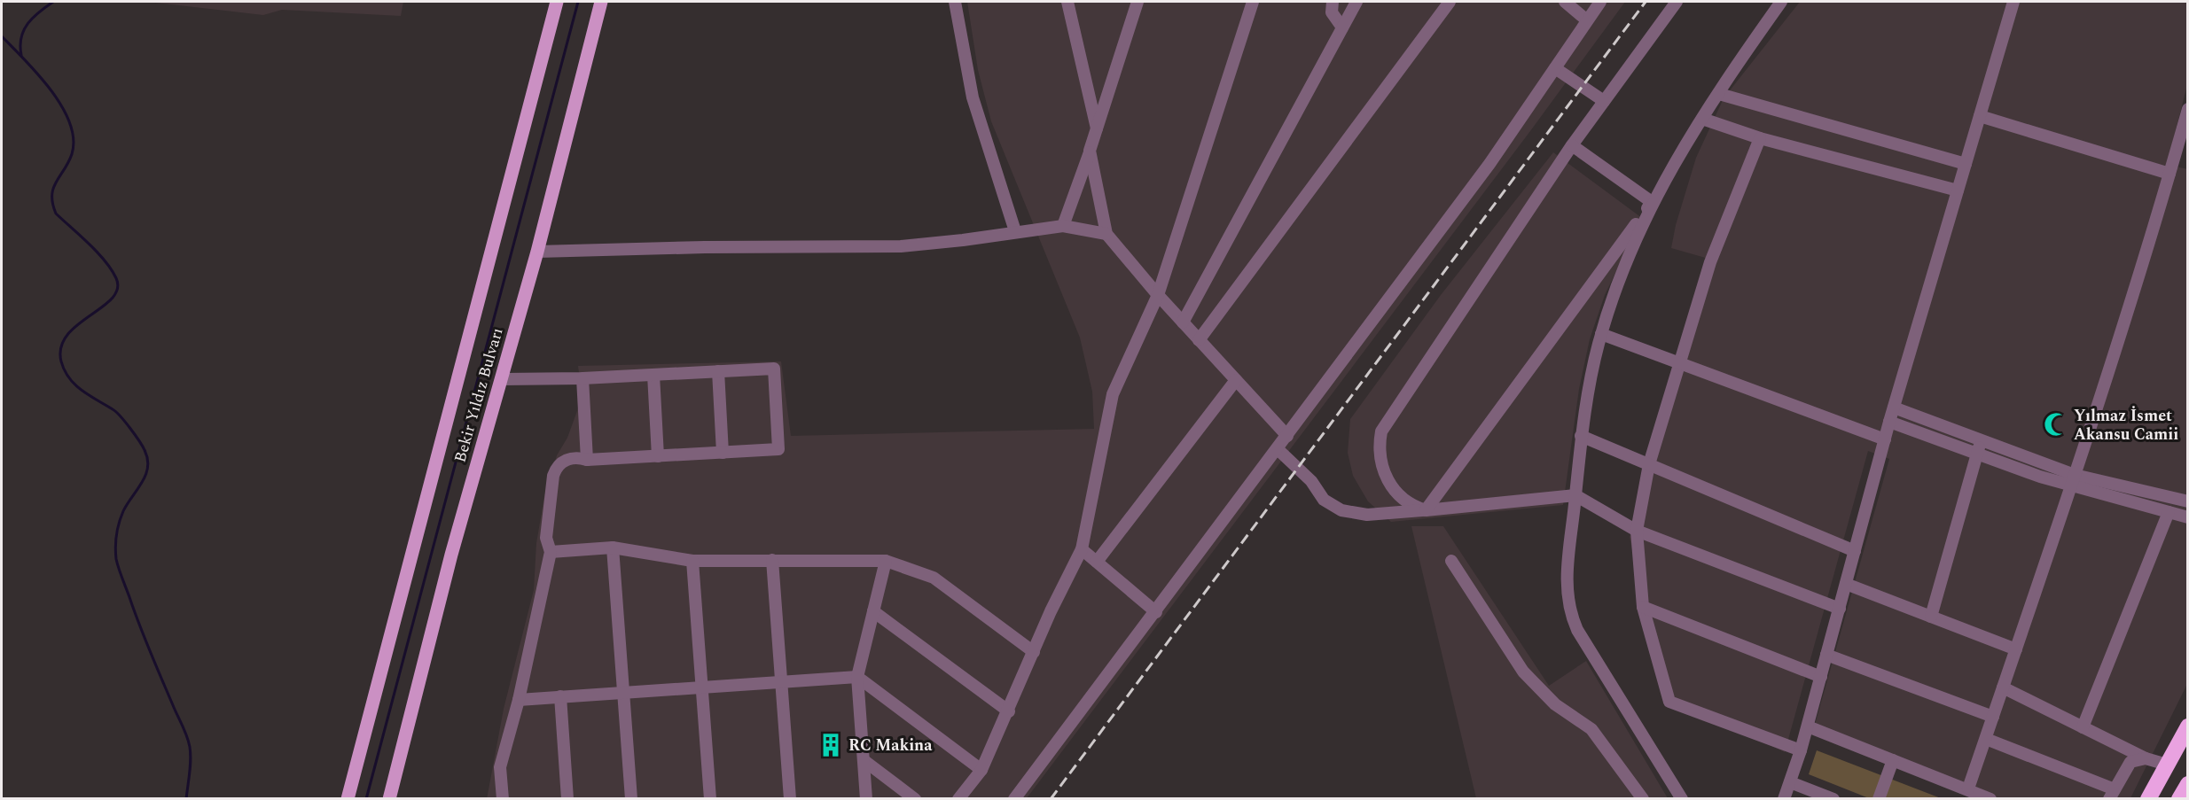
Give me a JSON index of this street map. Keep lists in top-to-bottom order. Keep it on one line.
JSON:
{"streets":{"main road":["Bekir Yıldız Bulvarı"]},"places":{"mosque":["Yılmaz İsmet Akansu Camii"],"building":["RC Makina"]}}
